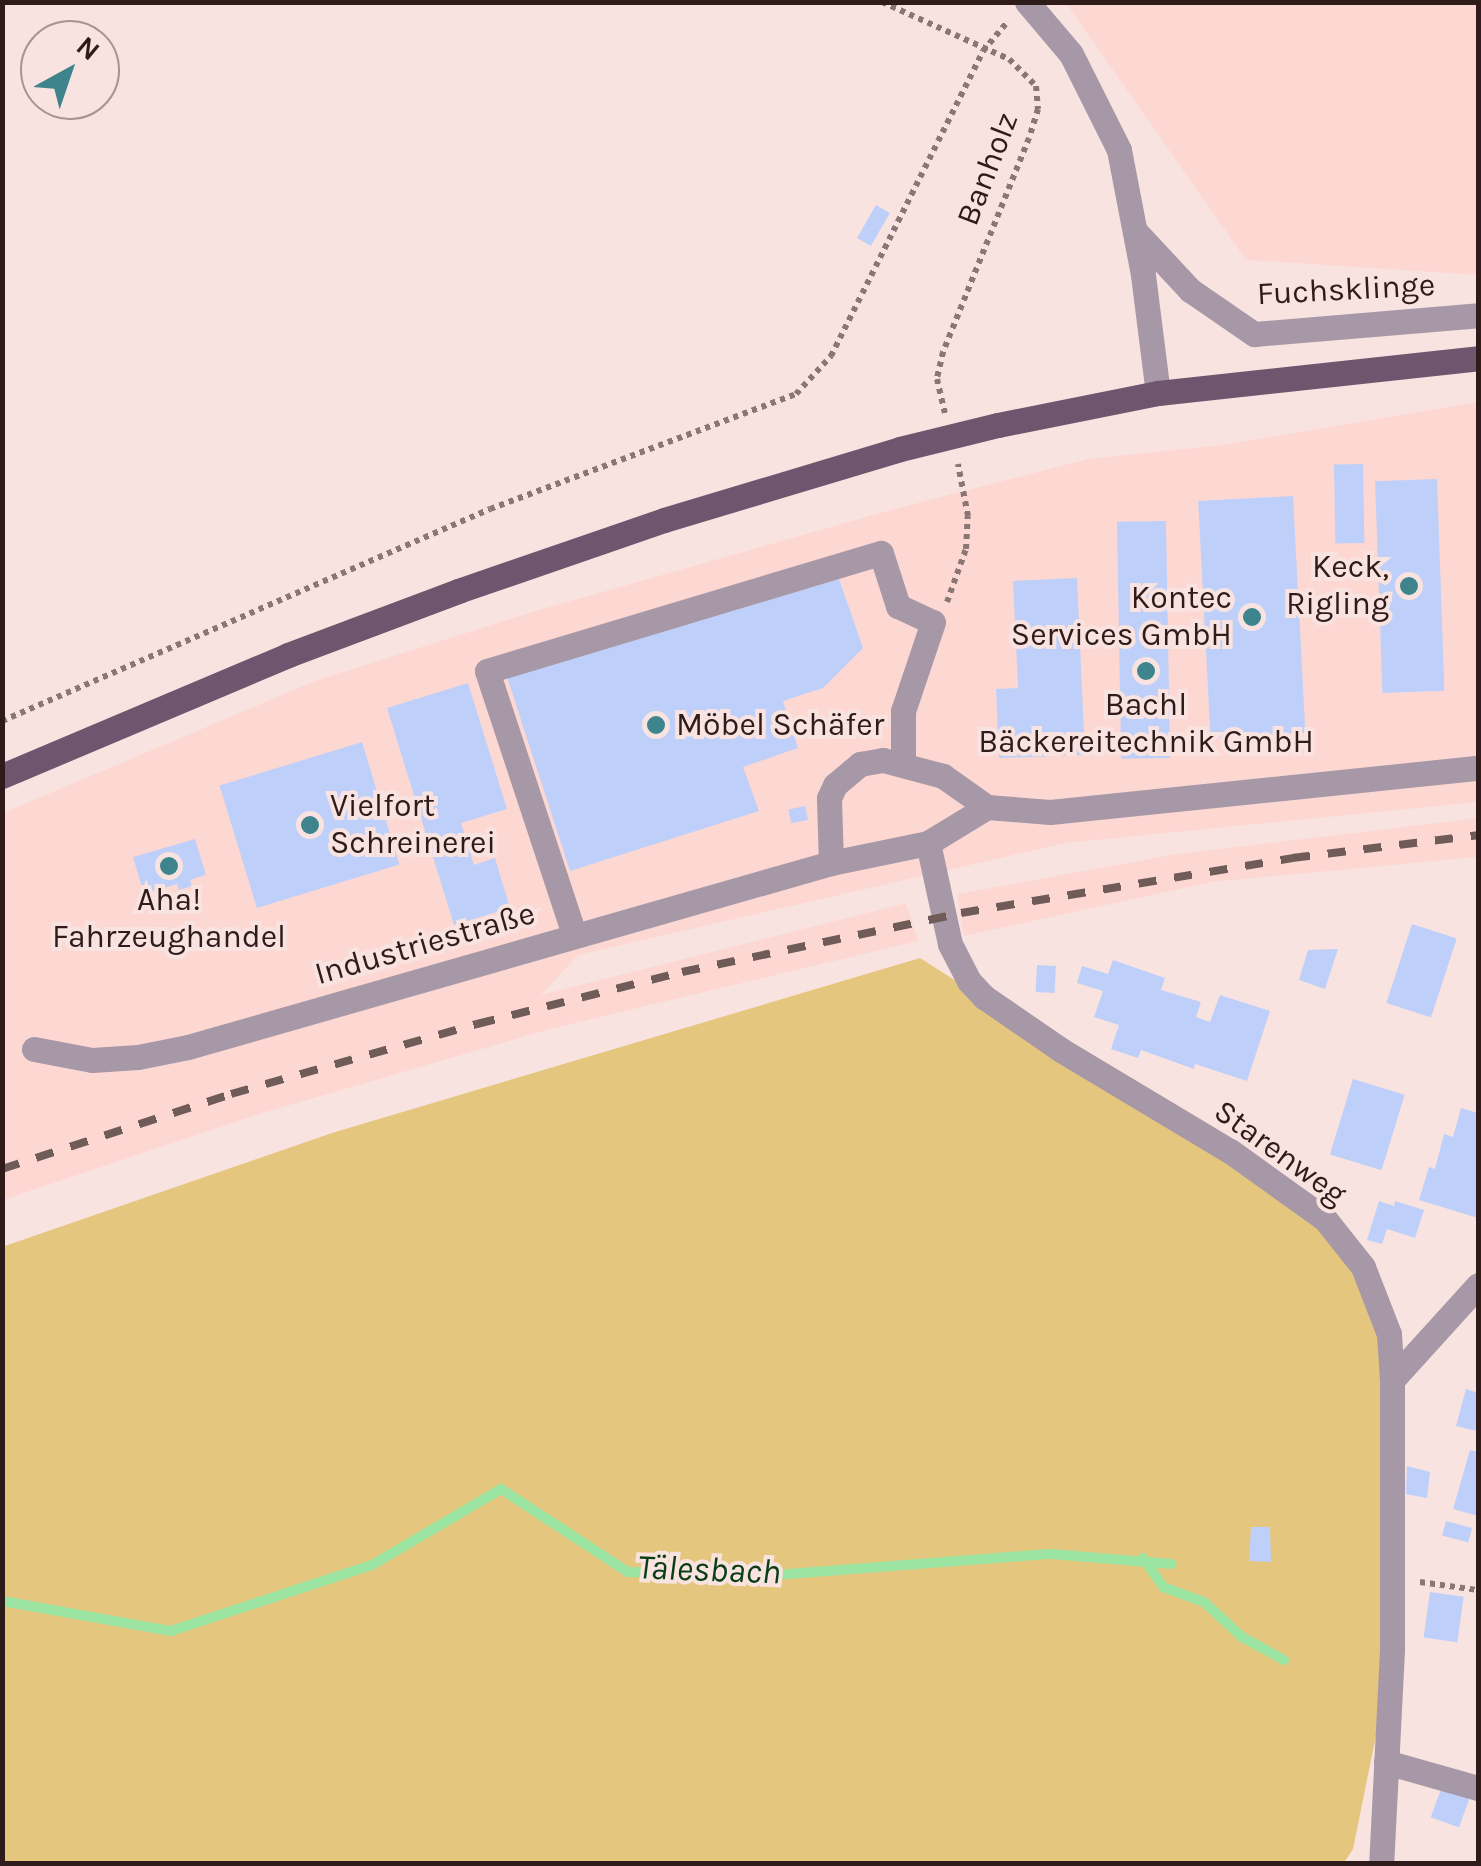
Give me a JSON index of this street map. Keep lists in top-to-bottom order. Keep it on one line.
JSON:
{"streets":{"street":["Fuchsklinge","Industriestraße","Starenweg"],"path":["Banholz"]},"crossings":[["Industriestraße","Starenweg"]],"water":["Tälesbach"],"places":["Keck, Rigling","Kontec Services GmbH","Bachl Bäckereitechnik GmbH","Möbel Schäfer","Vielfort Schreinerei","Aha! Fahrzeughandel"],"north":"top right"}
